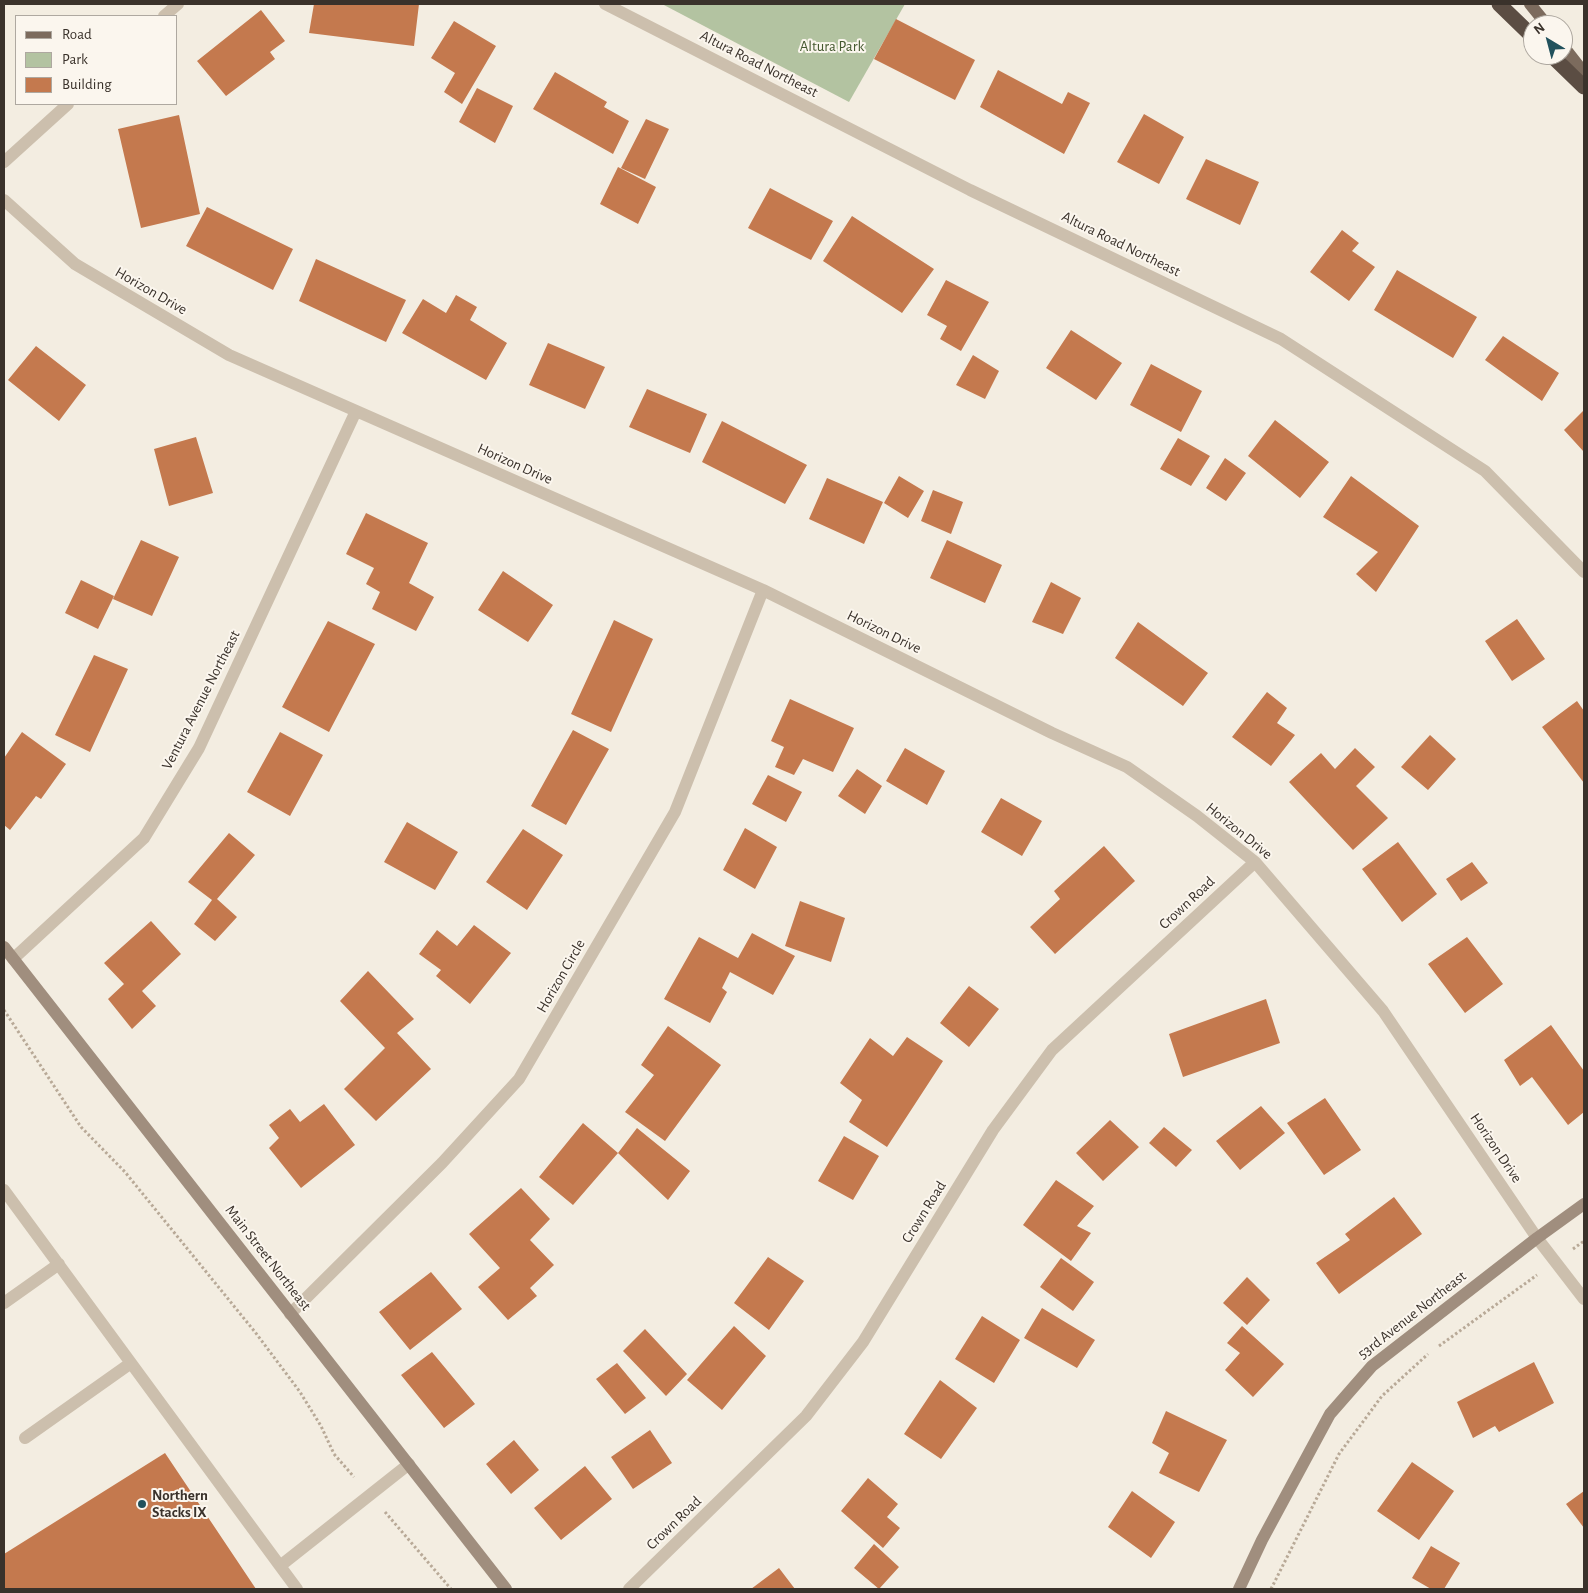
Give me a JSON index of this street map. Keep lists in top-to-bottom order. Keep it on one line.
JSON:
{"streets":{"street":["Altura Road Northeast","Horizon Drive","Ventura Avenue Northeast","Crown Road","Horizon Circle","Main Street Northeast","53rd Avenue Northeast"]},"crossings":[["Horizon Drive","Ventura Avenue Northeast"],["Horizon Drive","Crown Road"],["Horizon Drive","Horizon Circle"],["Horizon Drive","53rd Avenue Northeast"],["Ventura Avenue Northeast","Main Street Northeast"],["Horizon Circle","Main Street Northeast"]],"parks":["Altura Park"],"places":["Northern Stacks IX"],"legend":["Road","Park","Building"],"north":"top left"}
